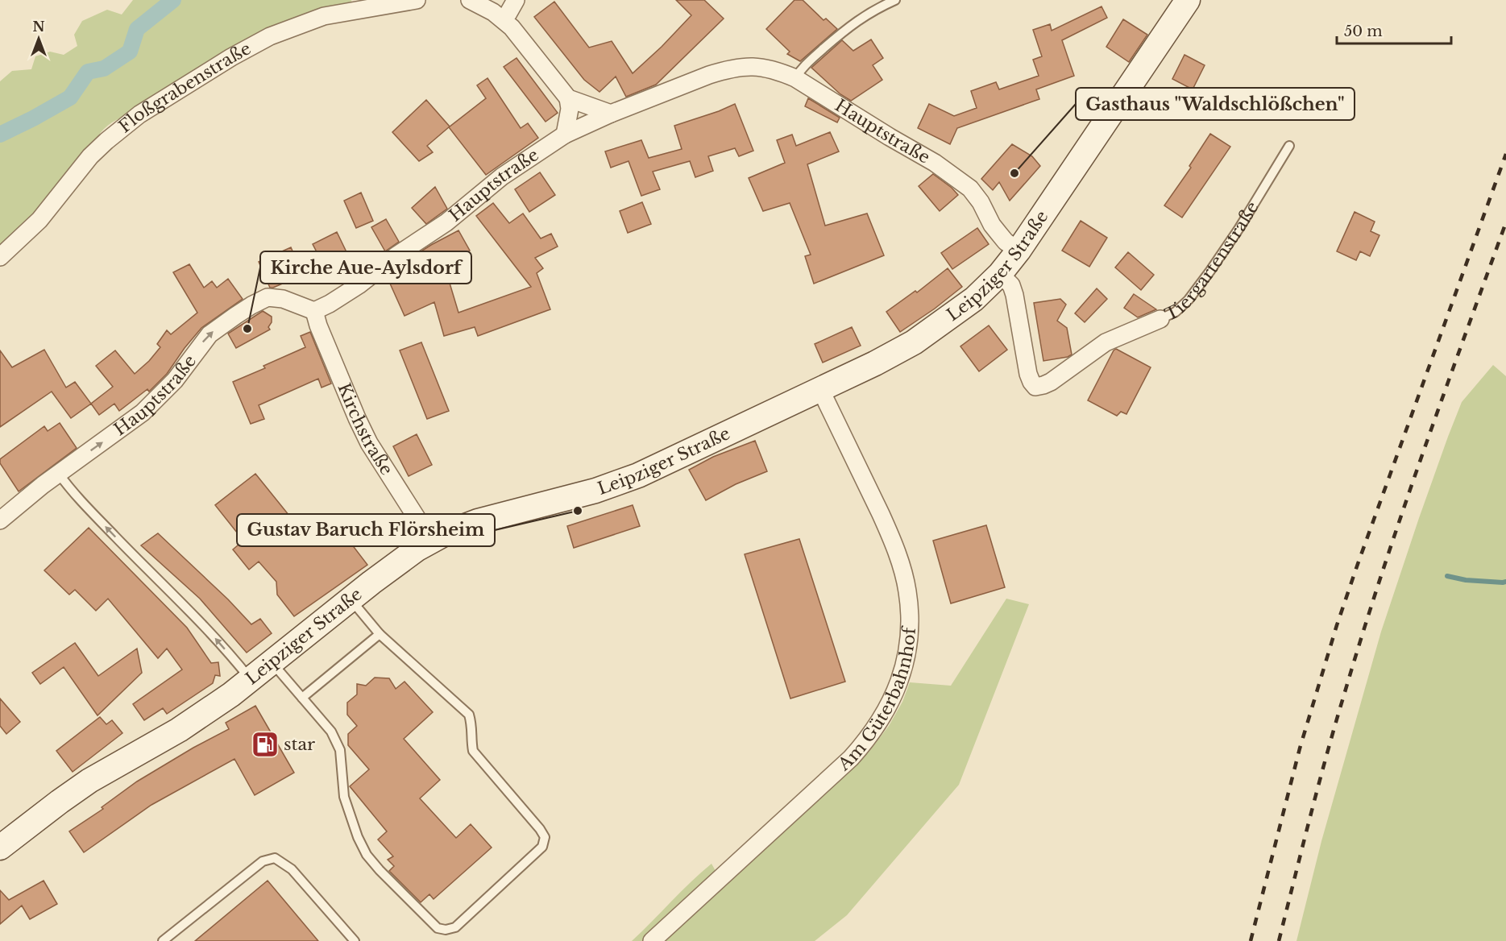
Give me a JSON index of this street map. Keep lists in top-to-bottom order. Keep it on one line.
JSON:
{"streets":{"street":["Floßgrabenstraße","Hauptstraße","Tiergartenstraße","Leipziger Straße","Kirchstraße","Am Güterbahnhof"]},"crossings":[["Hauptstraße","Leipziger Straße"],["Hauptstraße","Kirchstraße"],["Tiergartenstraße","Leipziger Straße"],["Leipziger Straße","Kirchstraße"],["Leipziger Straße","Am Güterbahnhof"]],"places":{"other":["Gasthaus \"Waldschlößchen\"","Kirche Aue-Aylsdorf","Gustav Baruch Flörsheim"],"fuel station":["star"]},"scale_bar":"50 m","north":"top"}
